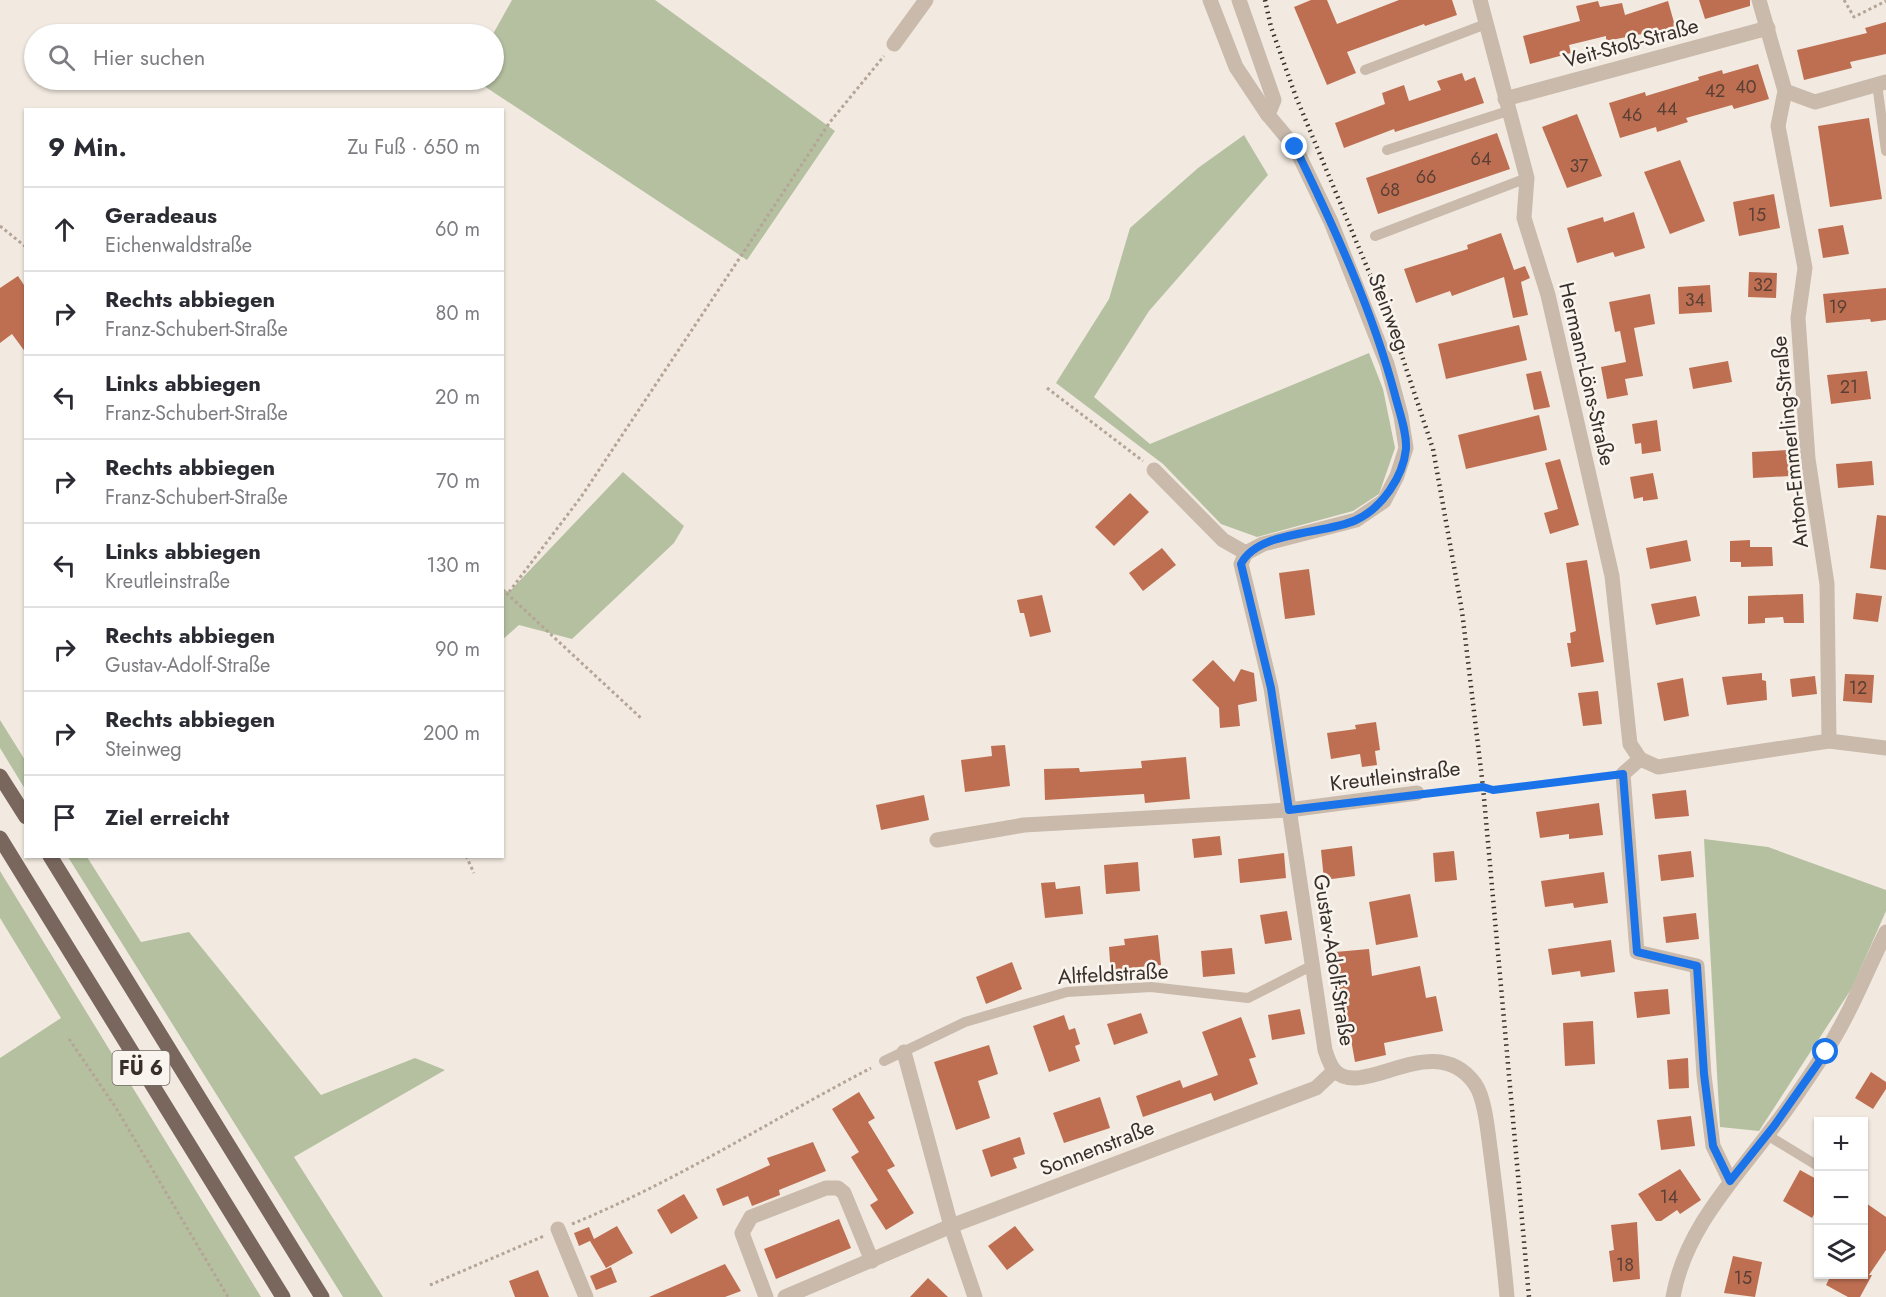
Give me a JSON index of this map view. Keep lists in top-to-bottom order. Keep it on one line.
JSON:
{"streets":{"main road":["FÜ 6"],"street":["Veit-Stoß-Straße","Steinweg","Hermann-Löns-Straße","Anton-Emmerling-Straße","Kreutleinstraße","Gustav-Adolf-Straße","Sonnenstraße"],"lane":["Altfeldstraße"]},"crossings":[["Veit-Stoß-Straße","Hermann-Löns-Straße"],["Veit-Stoß-Straße","Anton-Emmerling-Straße"],["Steinweg","Gustav-Adolf-Straße"],["Kreutleinstraße","Gustav-Adolf-Straße"],["Gustav-Adolf-Straße","Altfeldstraße"],["Gustav-Adolf-Straße","Sonnenstraße"]],"house_numbers":["40","42","44","46","64","37","66","68","15","32","34","19","21","12","14","18","15"],"page":{"search":"Hier suchen","heading":["9 Min.","Zu Fuß · 650 m"],"list":[["Geradeaus","Eichenwaldstraße","60 m"],["Rechts abbiegen","Franz-Schubert-Straße","80 m"],["Links abbiegen","Franz-Schubert-Straße","20 m"],["Rechts abbiegen","Franz-Schubert-Straße","70 m"],["Links abbiegen","Kreutleinstraße","130 m"],["Rechts abbiegen","Gustav-Adolf-Straße","90 m"],["Rechts abbiegen","Steinweg","200 m"],"Ziel erreicht"],"map_buttons":["+","−"]}}
